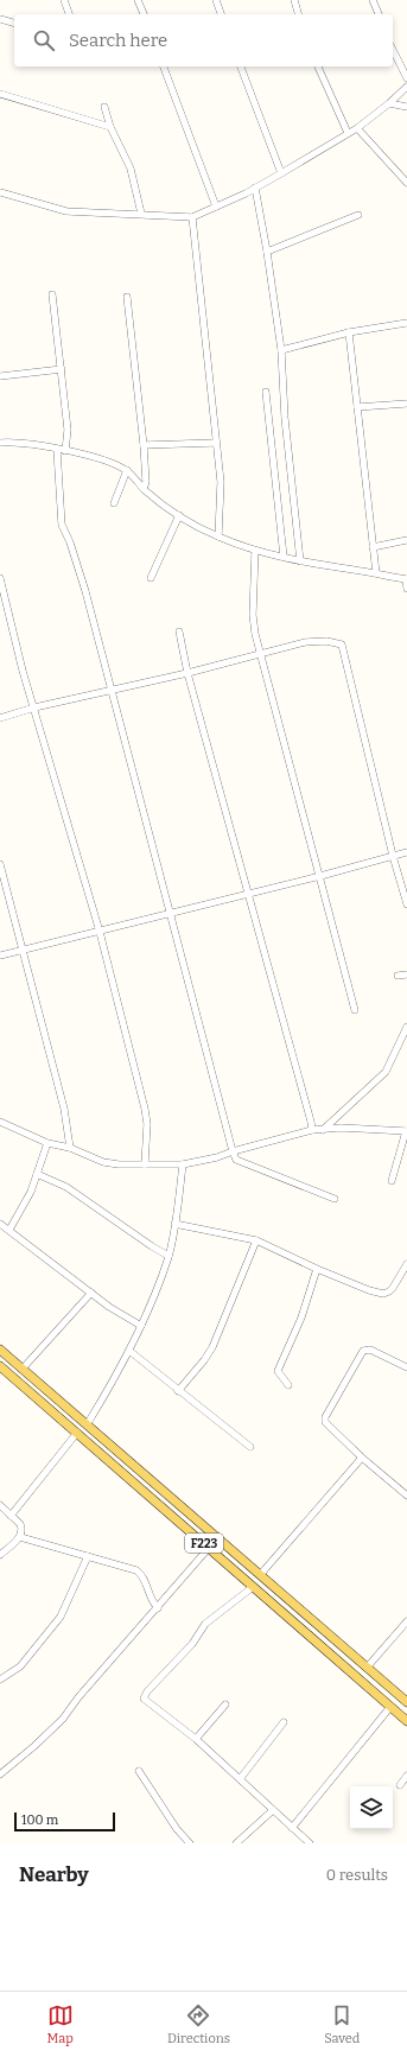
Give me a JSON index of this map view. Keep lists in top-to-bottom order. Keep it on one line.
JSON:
{"streets":{"main road":["F223"]},"scale_bar":"100 m","page":{"search":"Search here","scale":"100 m","heading":["Nearby","0 results"],"nav":["Map","Directions","Saved"]}}
